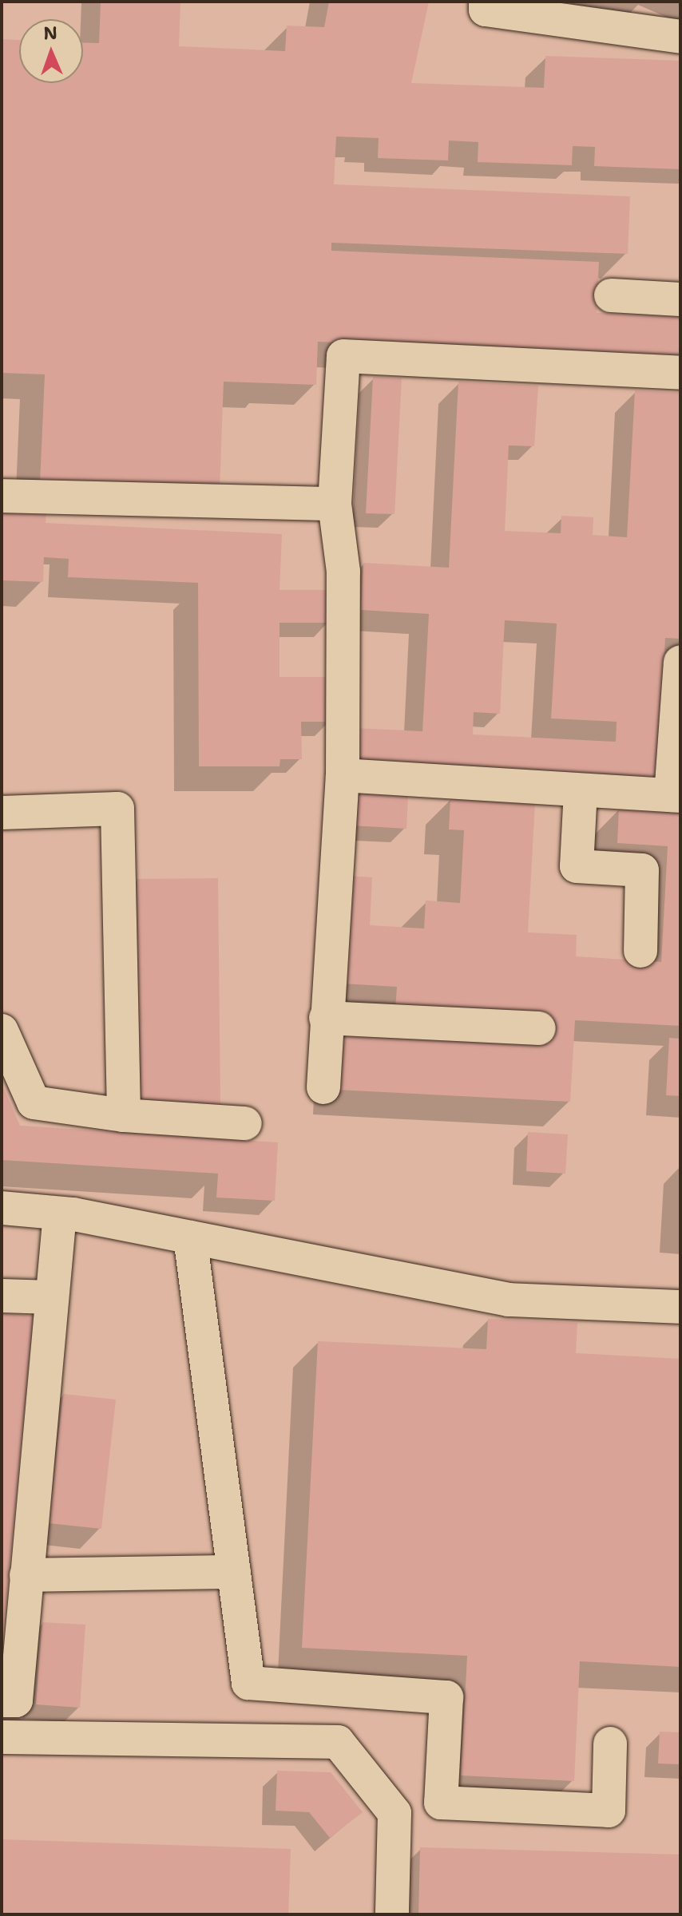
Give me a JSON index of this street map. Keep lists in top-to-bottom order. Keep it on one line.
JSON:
{"north":"top"}
